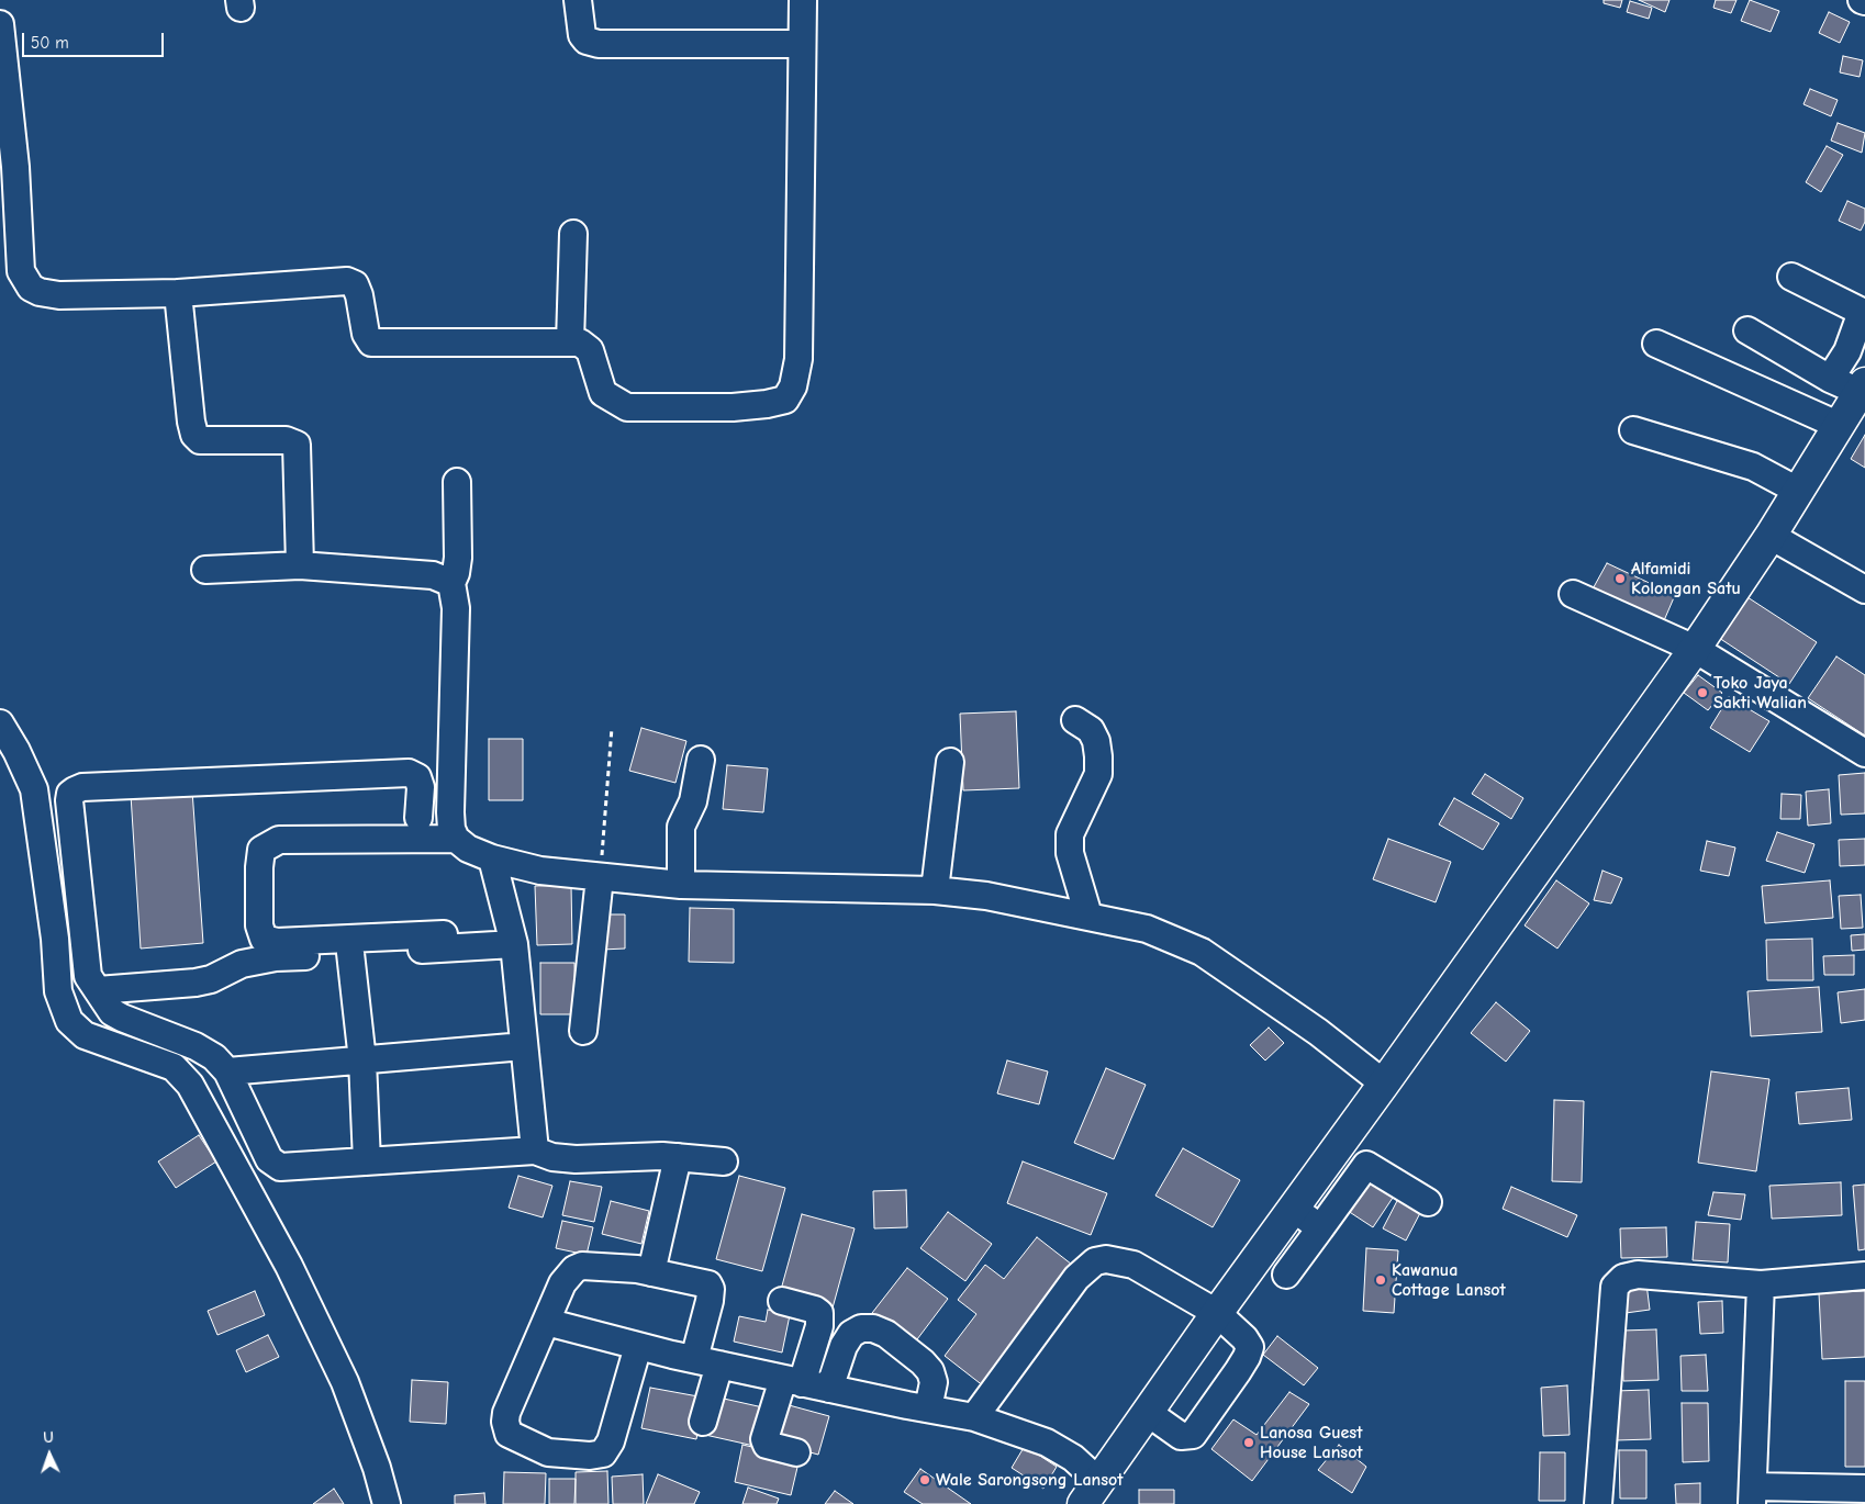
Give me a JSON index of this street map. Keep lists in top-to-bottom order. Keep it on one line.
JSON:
{"places":["Alfamidi Kolongan Satu","Toko Jaya Sakti Walian","Kawanua Cottage Lansot","Lanosa Guest House Lansot","Wale Sarongsong Lansot"],"scale_bar":"50 m","north":"top"}
